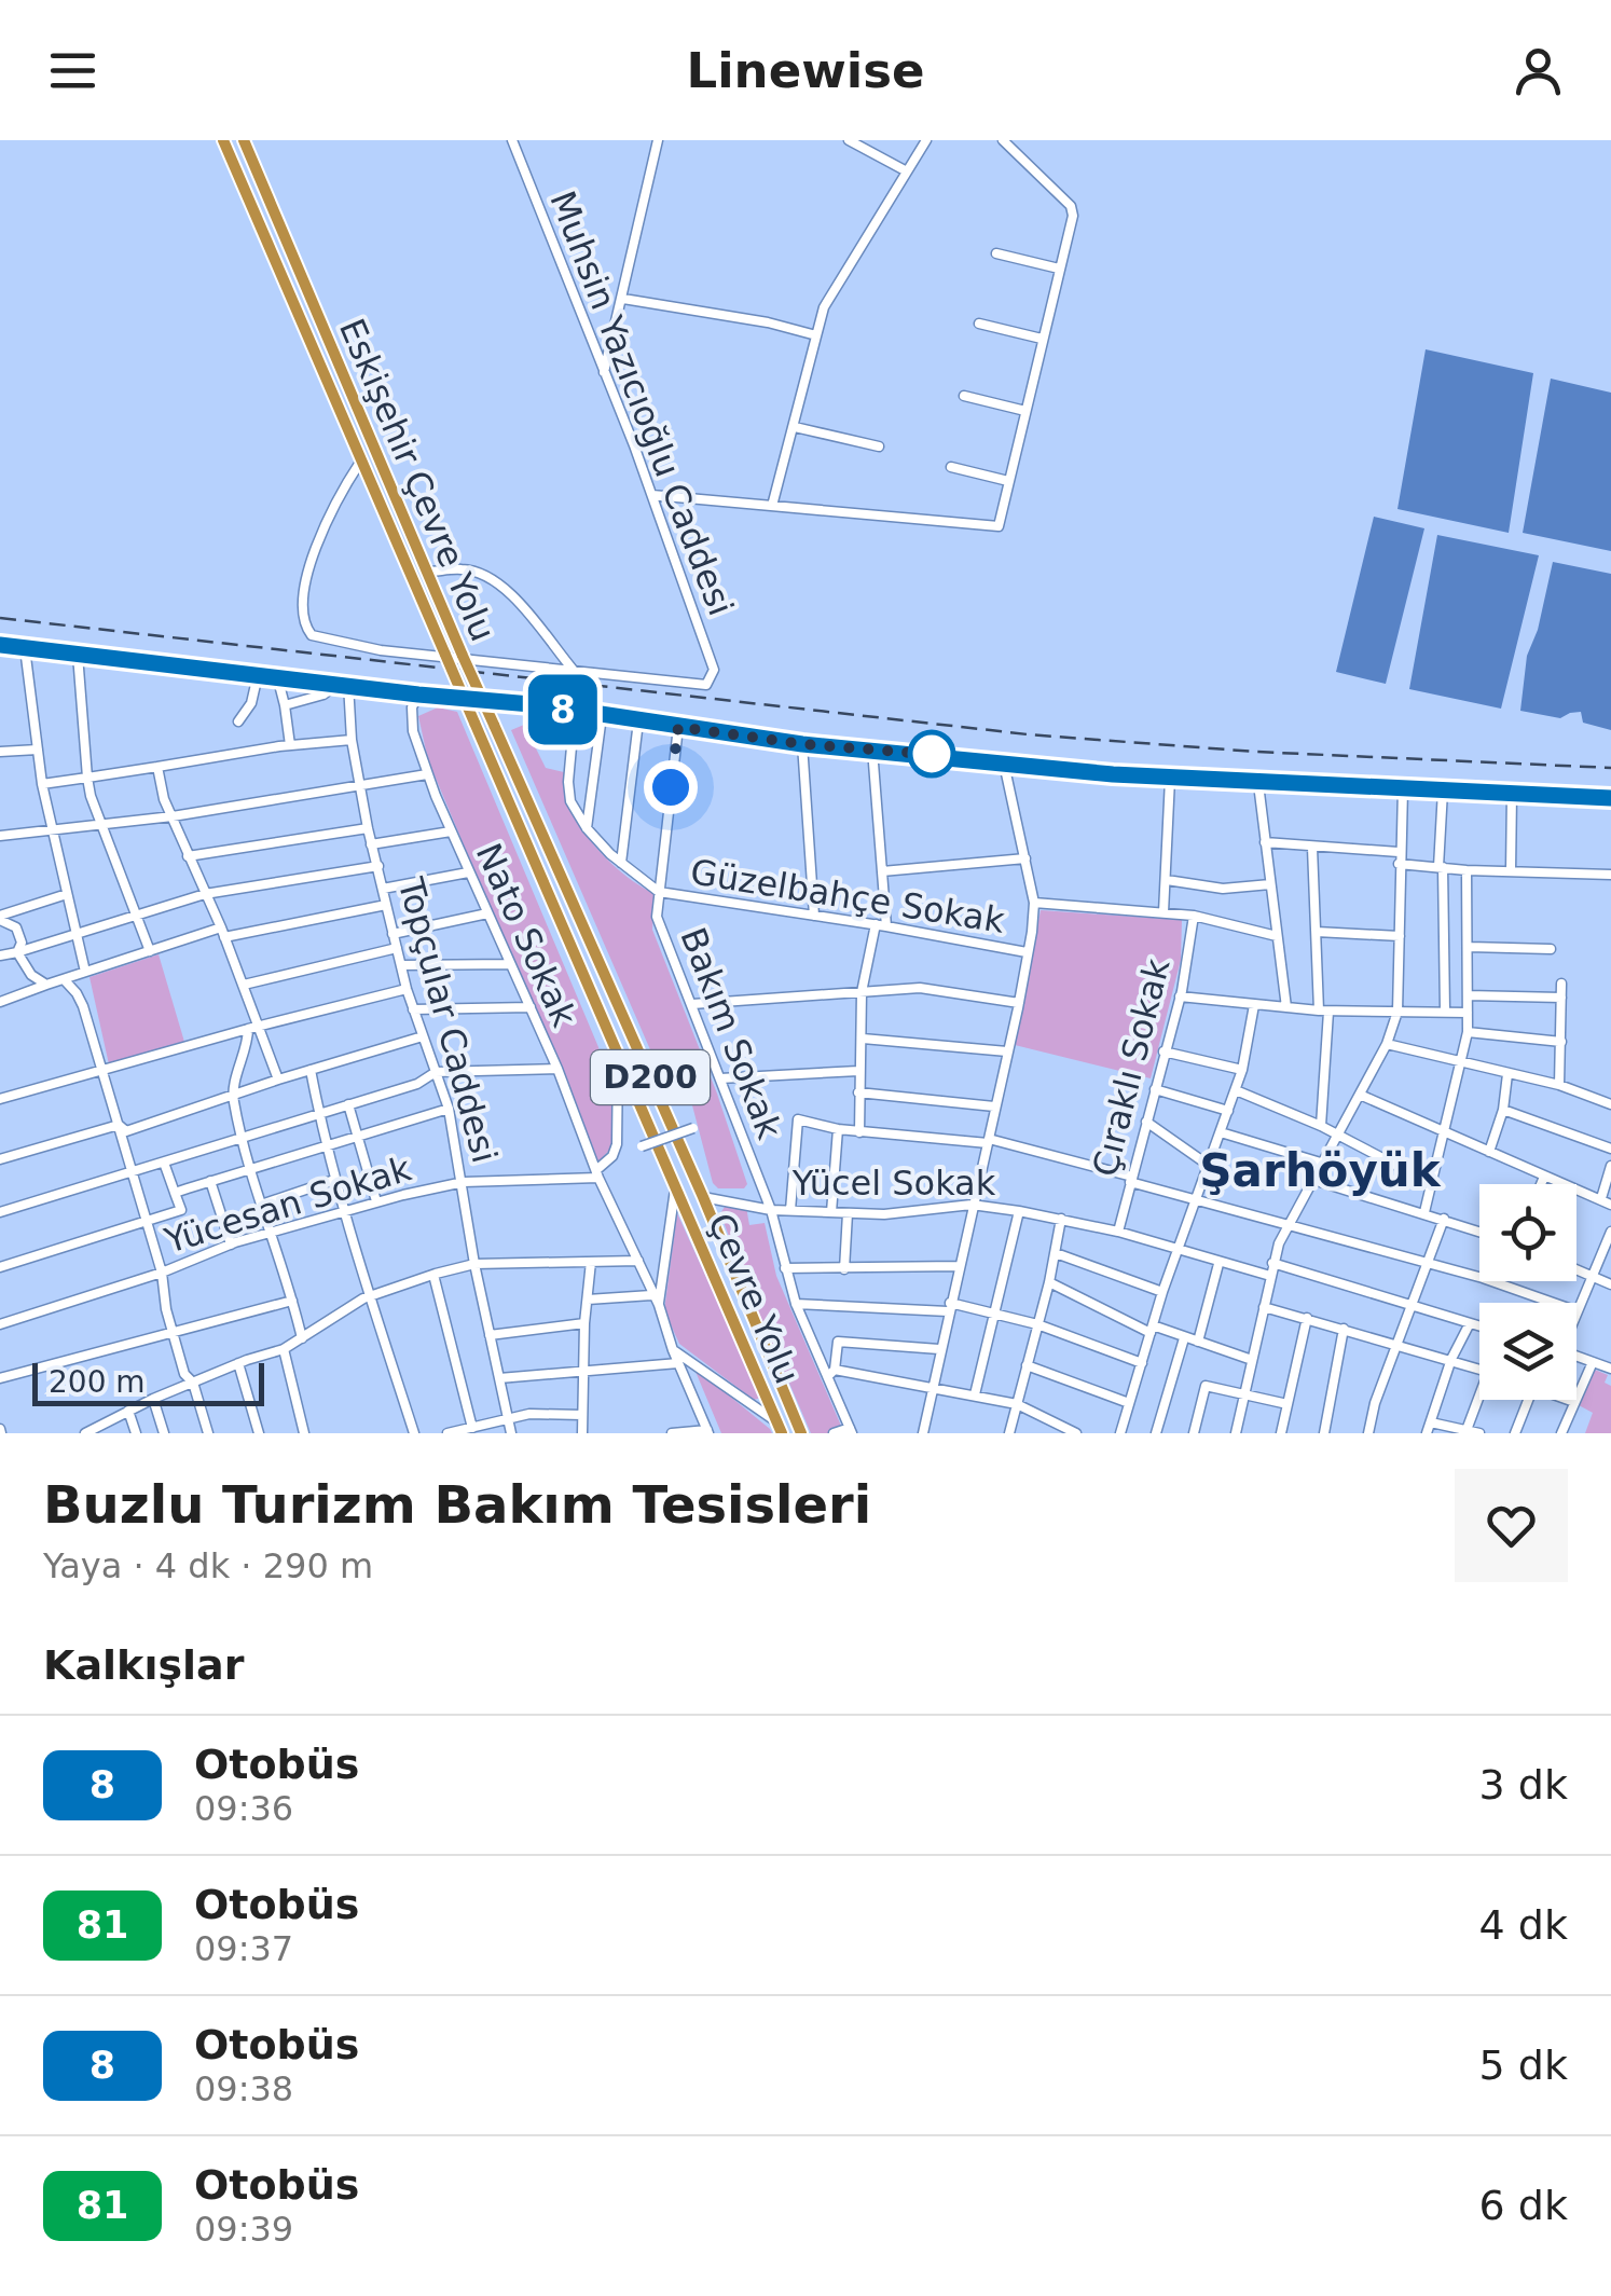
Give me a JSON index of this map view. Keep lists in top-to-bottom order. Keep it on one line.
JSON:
{"streets":{"highway":["Eskişehir Çevre Yolu","D200","Çevre Yolu"],"street":["Muhsin Yazıcıoğlu Caddesi","Güzelbahçe Sokak","Nato Sokak","Topçular Caddesi","Bakım Sokak","Çıraklı Sokak","Yücel Sokak","Yücesan Sokak"]},"crossings":[["Eskişehir Çevre Yolu","Yücel Sokak"],["Eskişehir Çevre Yolu","Çevre Yolu"],["Güzelbahçe Sokak","Bakım Sokak"],["Nato Sokak","Yücesan Sokak"],["Topçular Caddesi","Yücesan Sokak"],["Bakım Sokak","Yücel Sokak"],["Çıraklı Sokak","Yücel Sokak"]],"districts":["Şarhöyük"],"lines":["bus line 8"],"scale_bar":"200 m","page":{"header":"Linewise","on_map":"8","scale":"200 m","heading":[["Buzlu Turizm Bakım Tesisleri","Yaya · 4 dk · 290 m"],"Kalkışlar"],"list":[{"mark":"8","name":"Otobüs","note":"09:36","value":"3 dk"},{"mark":"81","name":"Otobüs","note":"09:37","value":"4 dk"},{"mark":"8","name":"Otobüs","note":"09:38","value":"5 dk"},{"mark":"81","name":"Otobüs","note":"09:39","value":"6 dk"}]}}
